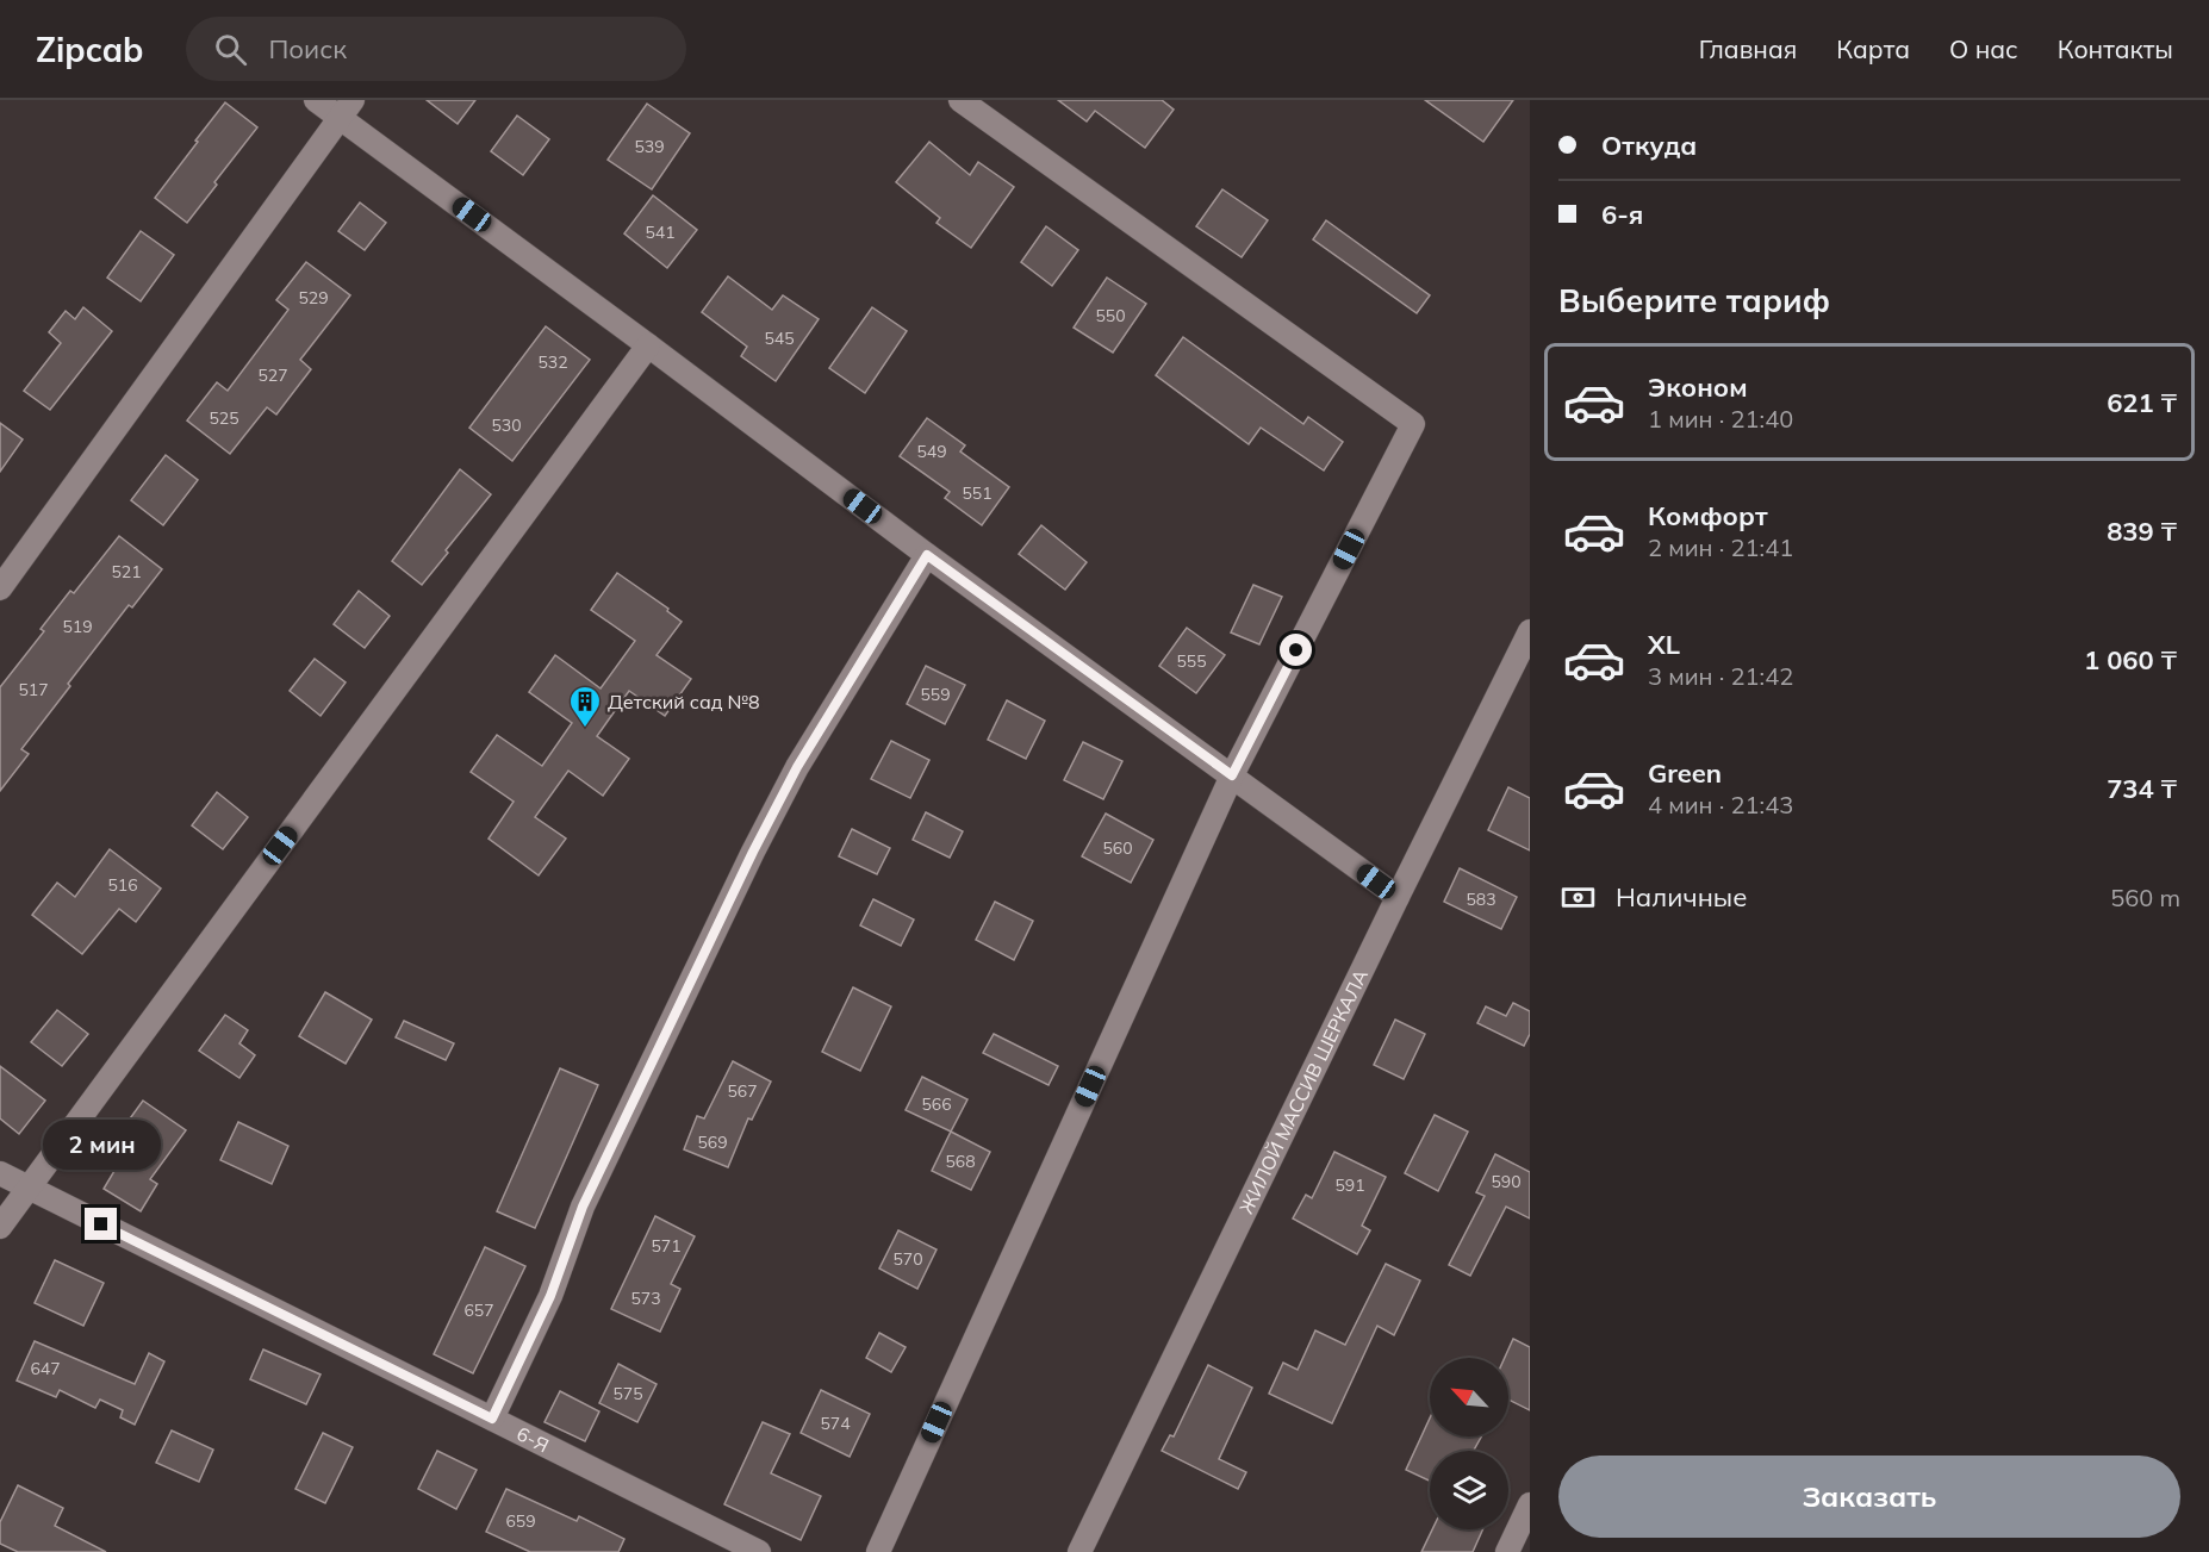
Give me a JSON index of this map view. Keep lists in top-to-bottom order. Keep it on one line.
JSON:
{"streets":{"street":["ЖИЛОЙ МАССИВ ШЕРКАЛА","6-Я"]},"places":{"building":["Детский сад №8"]},"house_numbers":["539","541","529","550","545","532","527","525","530","549","551","521","519","555","517","559","560","516","583","567","566","569","568","590","591","571","570","573","657","647","575","574","659"],"north":"top left","page":{"header":"Zipcab","search":"Поиск","nav":["Главная","Карта","О нас","Контакты"],"banner":["Откуда","6-я"],"heading":"Выберите тариф","list":[{"name":"Эконом","note":"1 мин · 21:40","value":"621 ₸"},{"name":"Комфорт","note":"2 мин · 21:41","value":"839 ₸"},{"name":"XL","note":"3 мин · 21:42","value":"1 060 ₸"},{"name":"Green","note":"4 мин · 21:43","value":"734 ₸"}],"pay":["Наличные","560 m"],"bubble":"2 мин","buttons":"Заказать"}}
